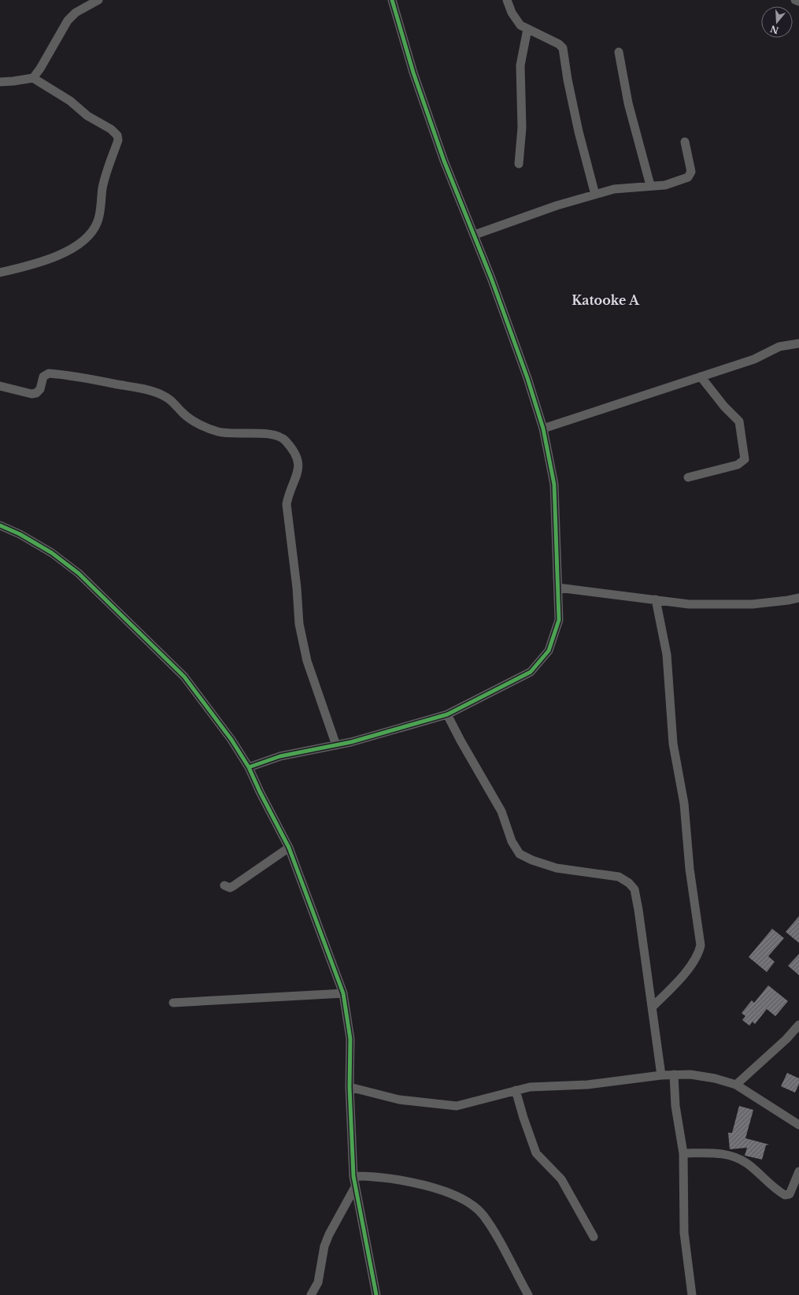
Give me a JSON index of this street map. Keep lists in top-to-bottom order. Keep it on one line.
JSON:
{"districts":["Katooke A"],"north":"bottom"}
